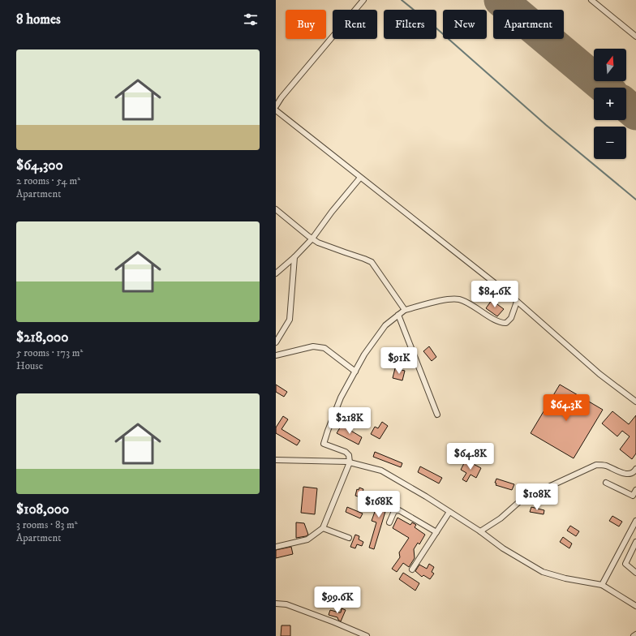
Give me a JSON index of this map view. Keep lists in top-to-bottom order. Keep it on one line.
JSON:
{"north":"top","page":{"heading":"8 homes","chip":["Buy","Rent","Filters","New","Apartment"],"list":[{"name":"$64,300","note":"2 rooms · 54 m² · Apartment"},{"name":"$218,000","note":"5 rooms · 173 m² · House"},{"name":"$108,000","note":"3 rooms · 83 m² · Apartment"}],"map_buttons":["+","−"],"price":["$84.6K","$91K","$64.3K","$218K","$64.8K","$108K","$168K","$99.6K"]}}
